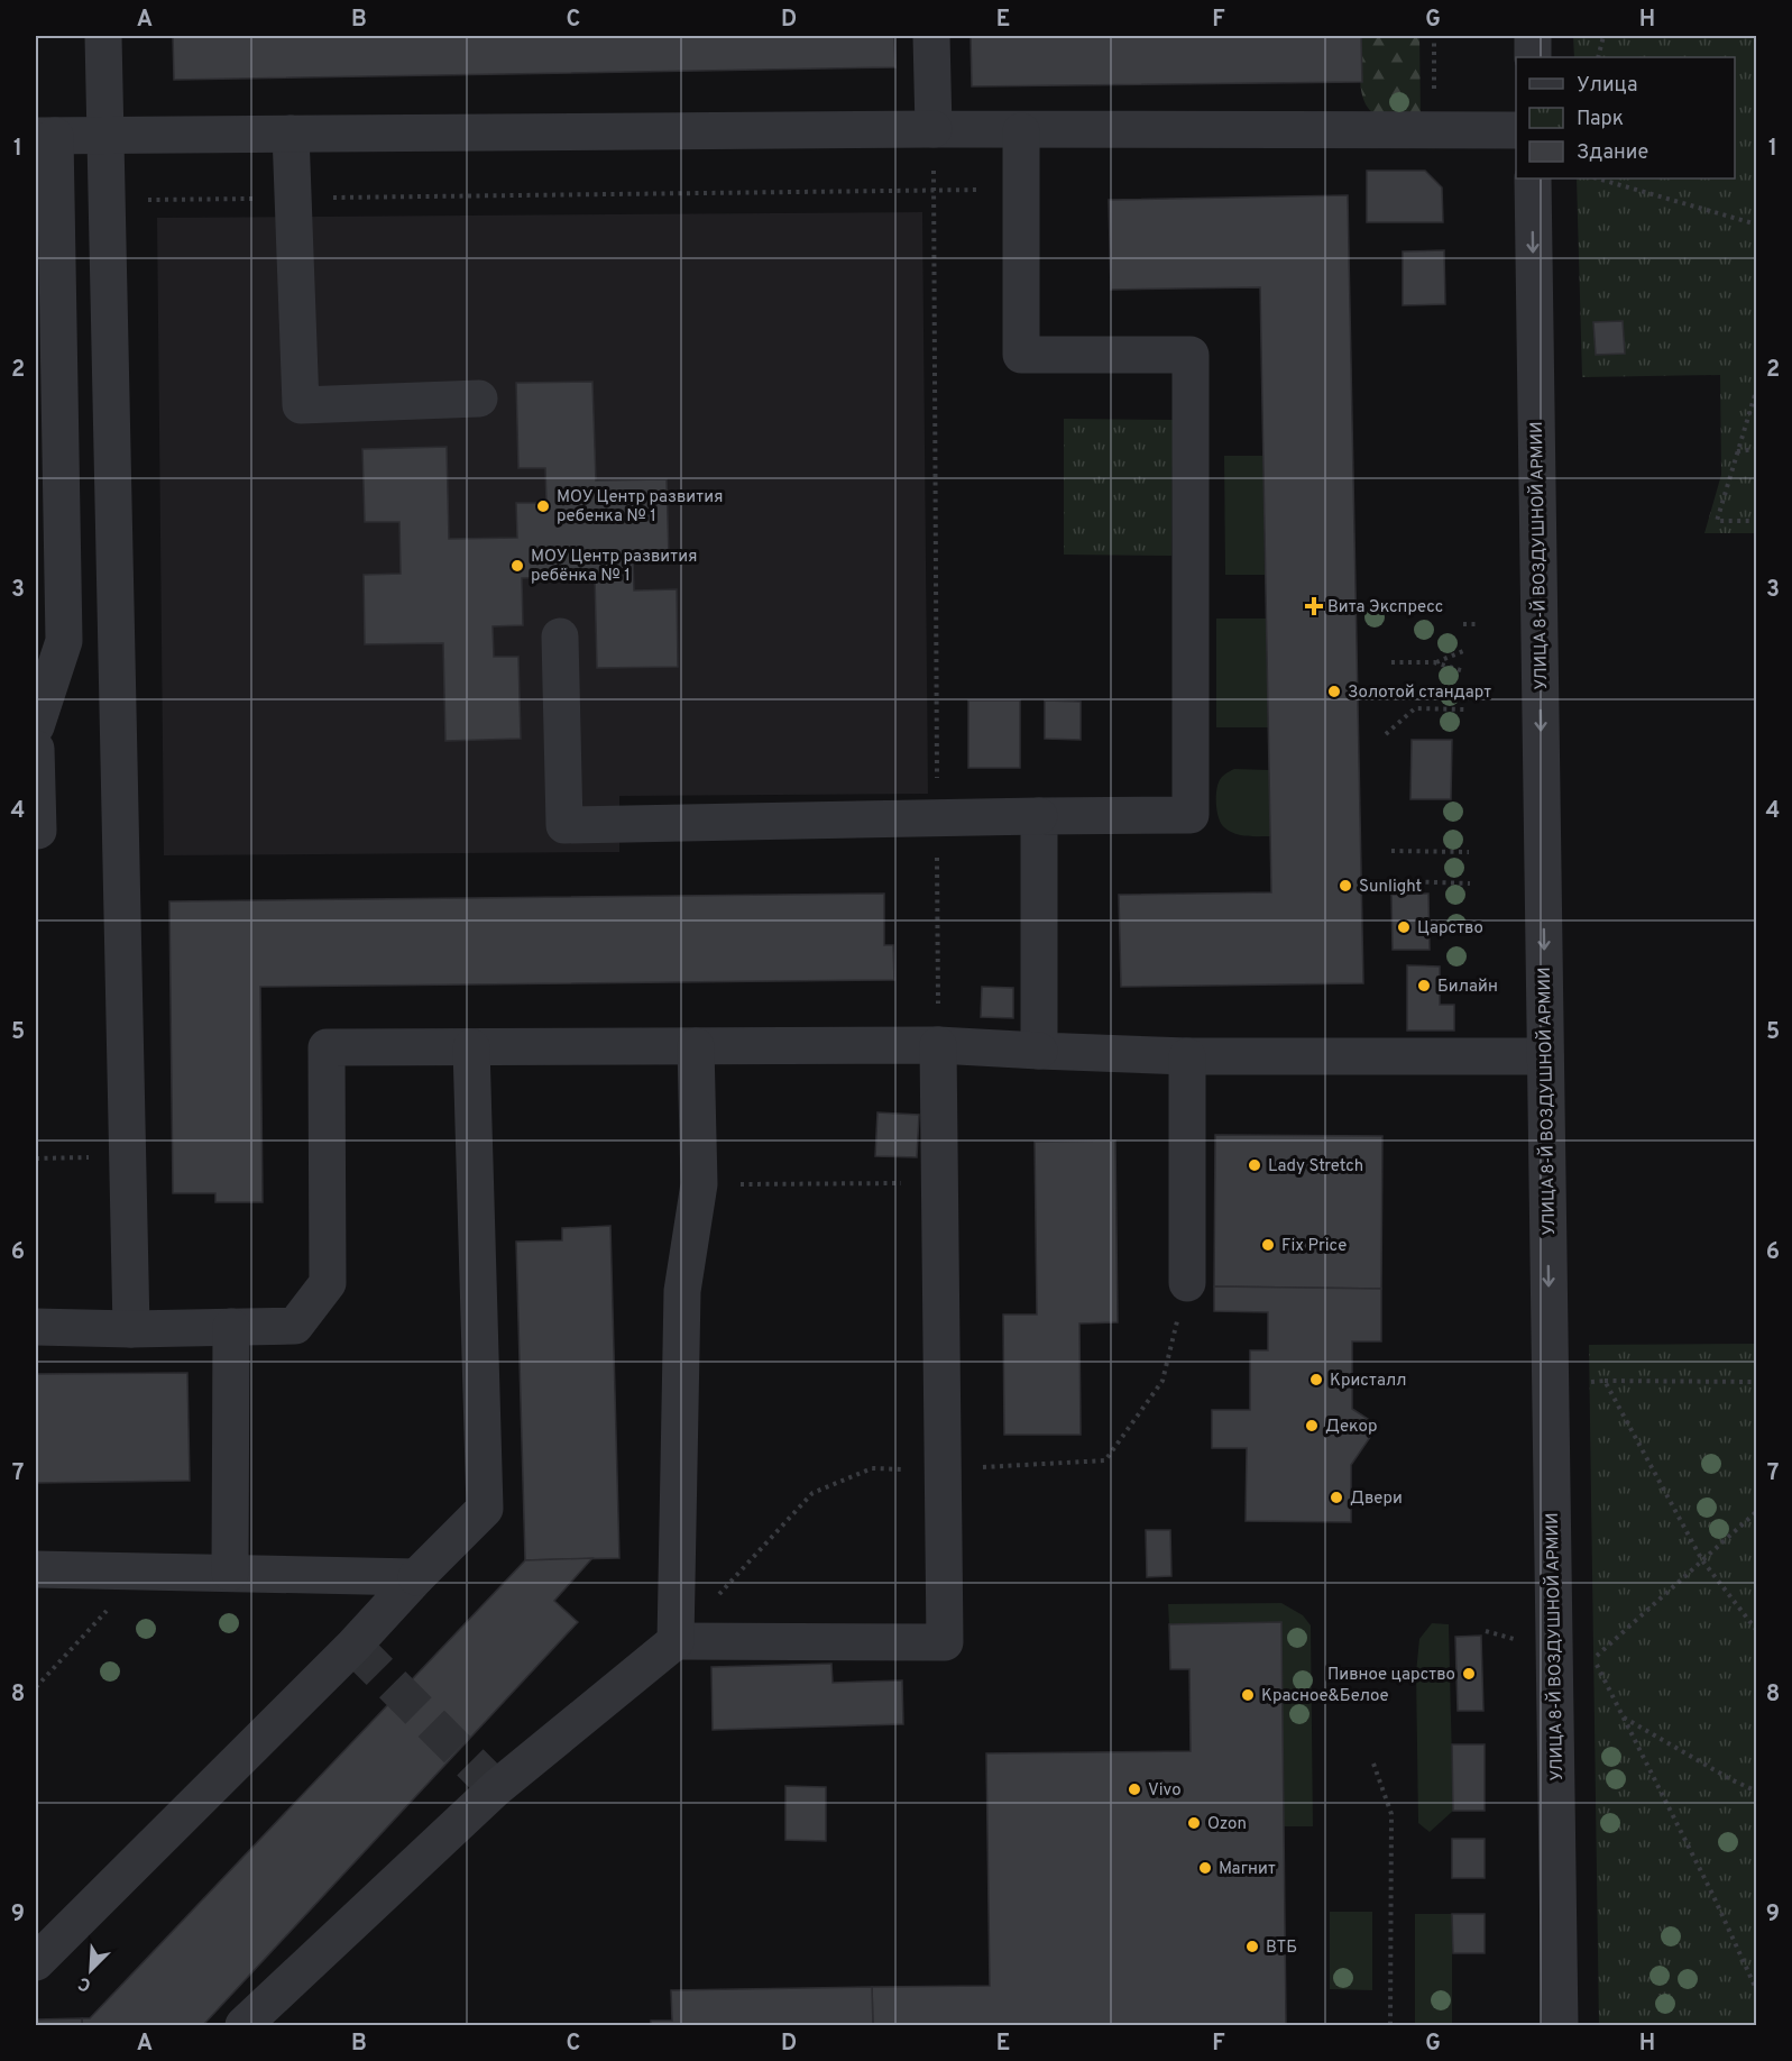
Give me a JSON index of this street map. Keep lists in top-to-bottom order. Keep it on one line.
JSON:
{"streets":{"street":["УЛИЦА 8-Й ВОЗДУШНОЙ АРМИИ"]},"one_way":["УЛИЦА 8-Й ВОЗДУШНОЙ АРМИИ"],"places":{"other":["МОУ Центр развития ребенка № 1","МОУ Центр развития ребёнка № 1","Золотой стандарт","Sunlight","Царство","Билайн","Lady Stretch","Fix Price","Кристалл","Декор","Двери","Пивное царство","Красное&Белое","Vivo","Ozon","Магнит","ВТБ"],"health":["Вита Экспресс"]},"legend":["Улица","Парк","Здание"],"north":"bottom left","grid":{"columns":["A","B","C","D","E","F","G","H"],"rows":["1","2","3","4","5","6","7","8","9"]}}
